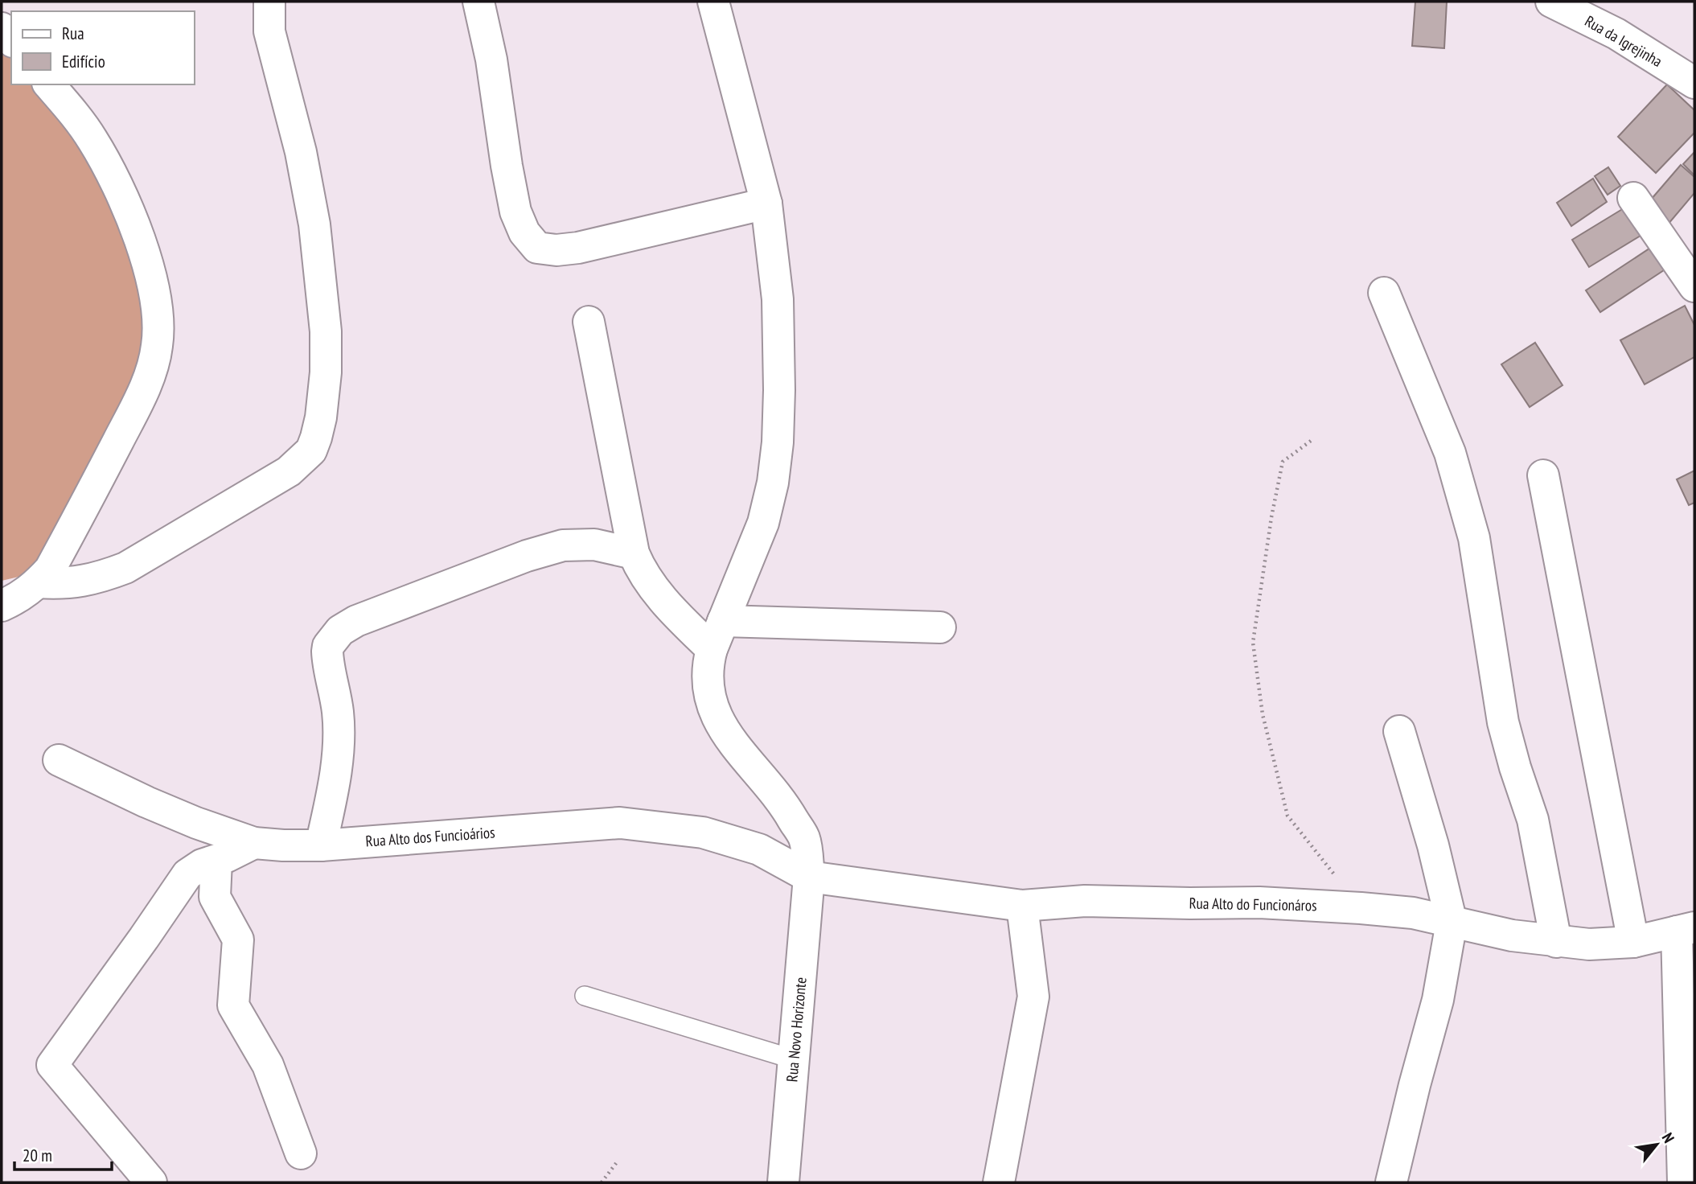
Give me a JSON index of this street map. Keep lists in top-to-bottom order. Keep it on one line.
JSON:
{"streets":{"street":["Rua da Igrejinha","Rua Alto dos Funcioários","Rua Alto do Funcionáros","Rua Novo Horizonte"]},"crossings":[["Rua Alto dos Funcioários","Rua Alto do Funcionáros"],["Rua Alto dos Funcioários","Rua Novo Horizonte"],["Rua Alto do Funcionáros","Rua Novo Horizonte"]],"legend":["Rua","Edifício"],"scale_bar":"20 m","north":"top right"}
